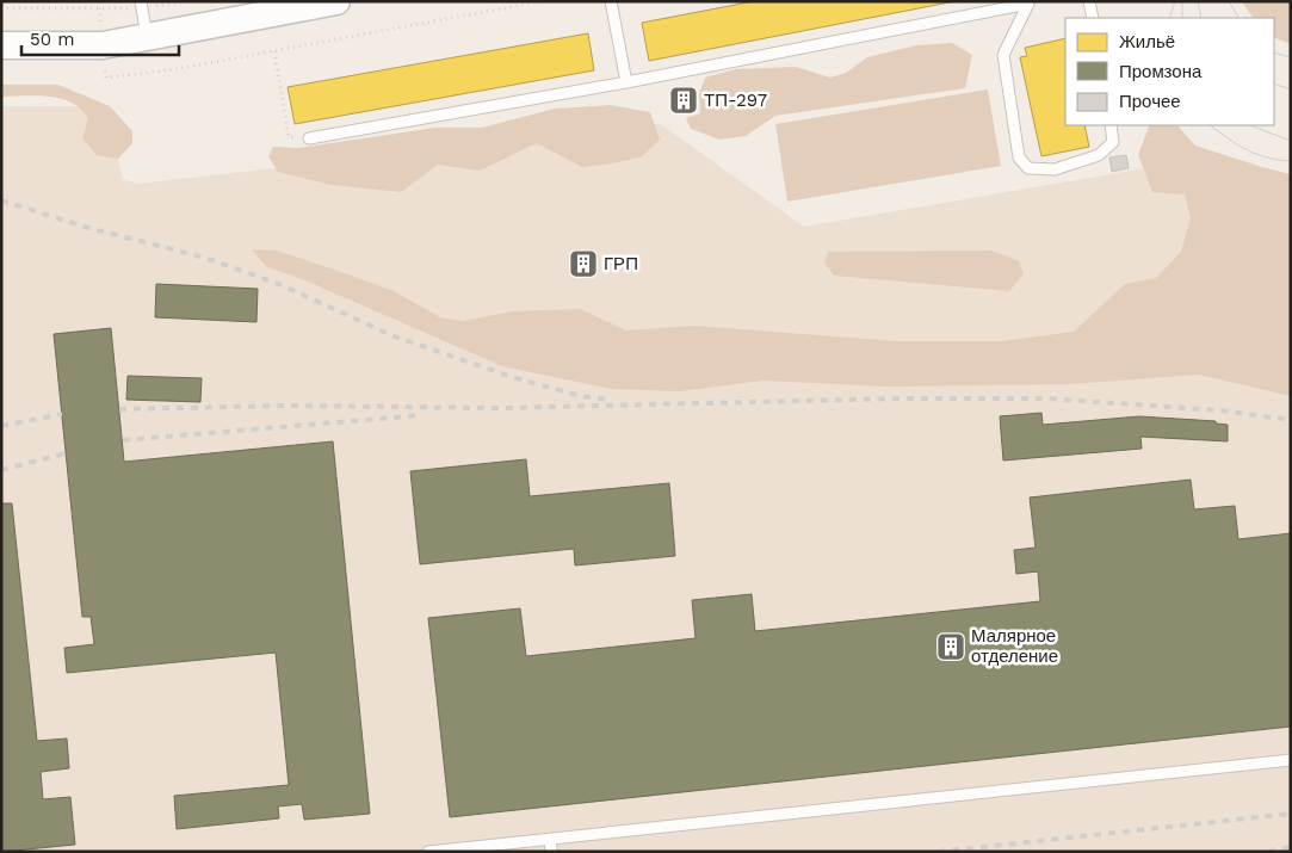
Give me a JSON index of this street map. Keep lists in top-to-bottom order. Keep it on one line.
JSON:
{"places":{"building":["ТП-297","ГРП","Малярное отделение"]},"legend":["Жильё","Промзона","Прочее"],"scale_bar":"50 m"}
